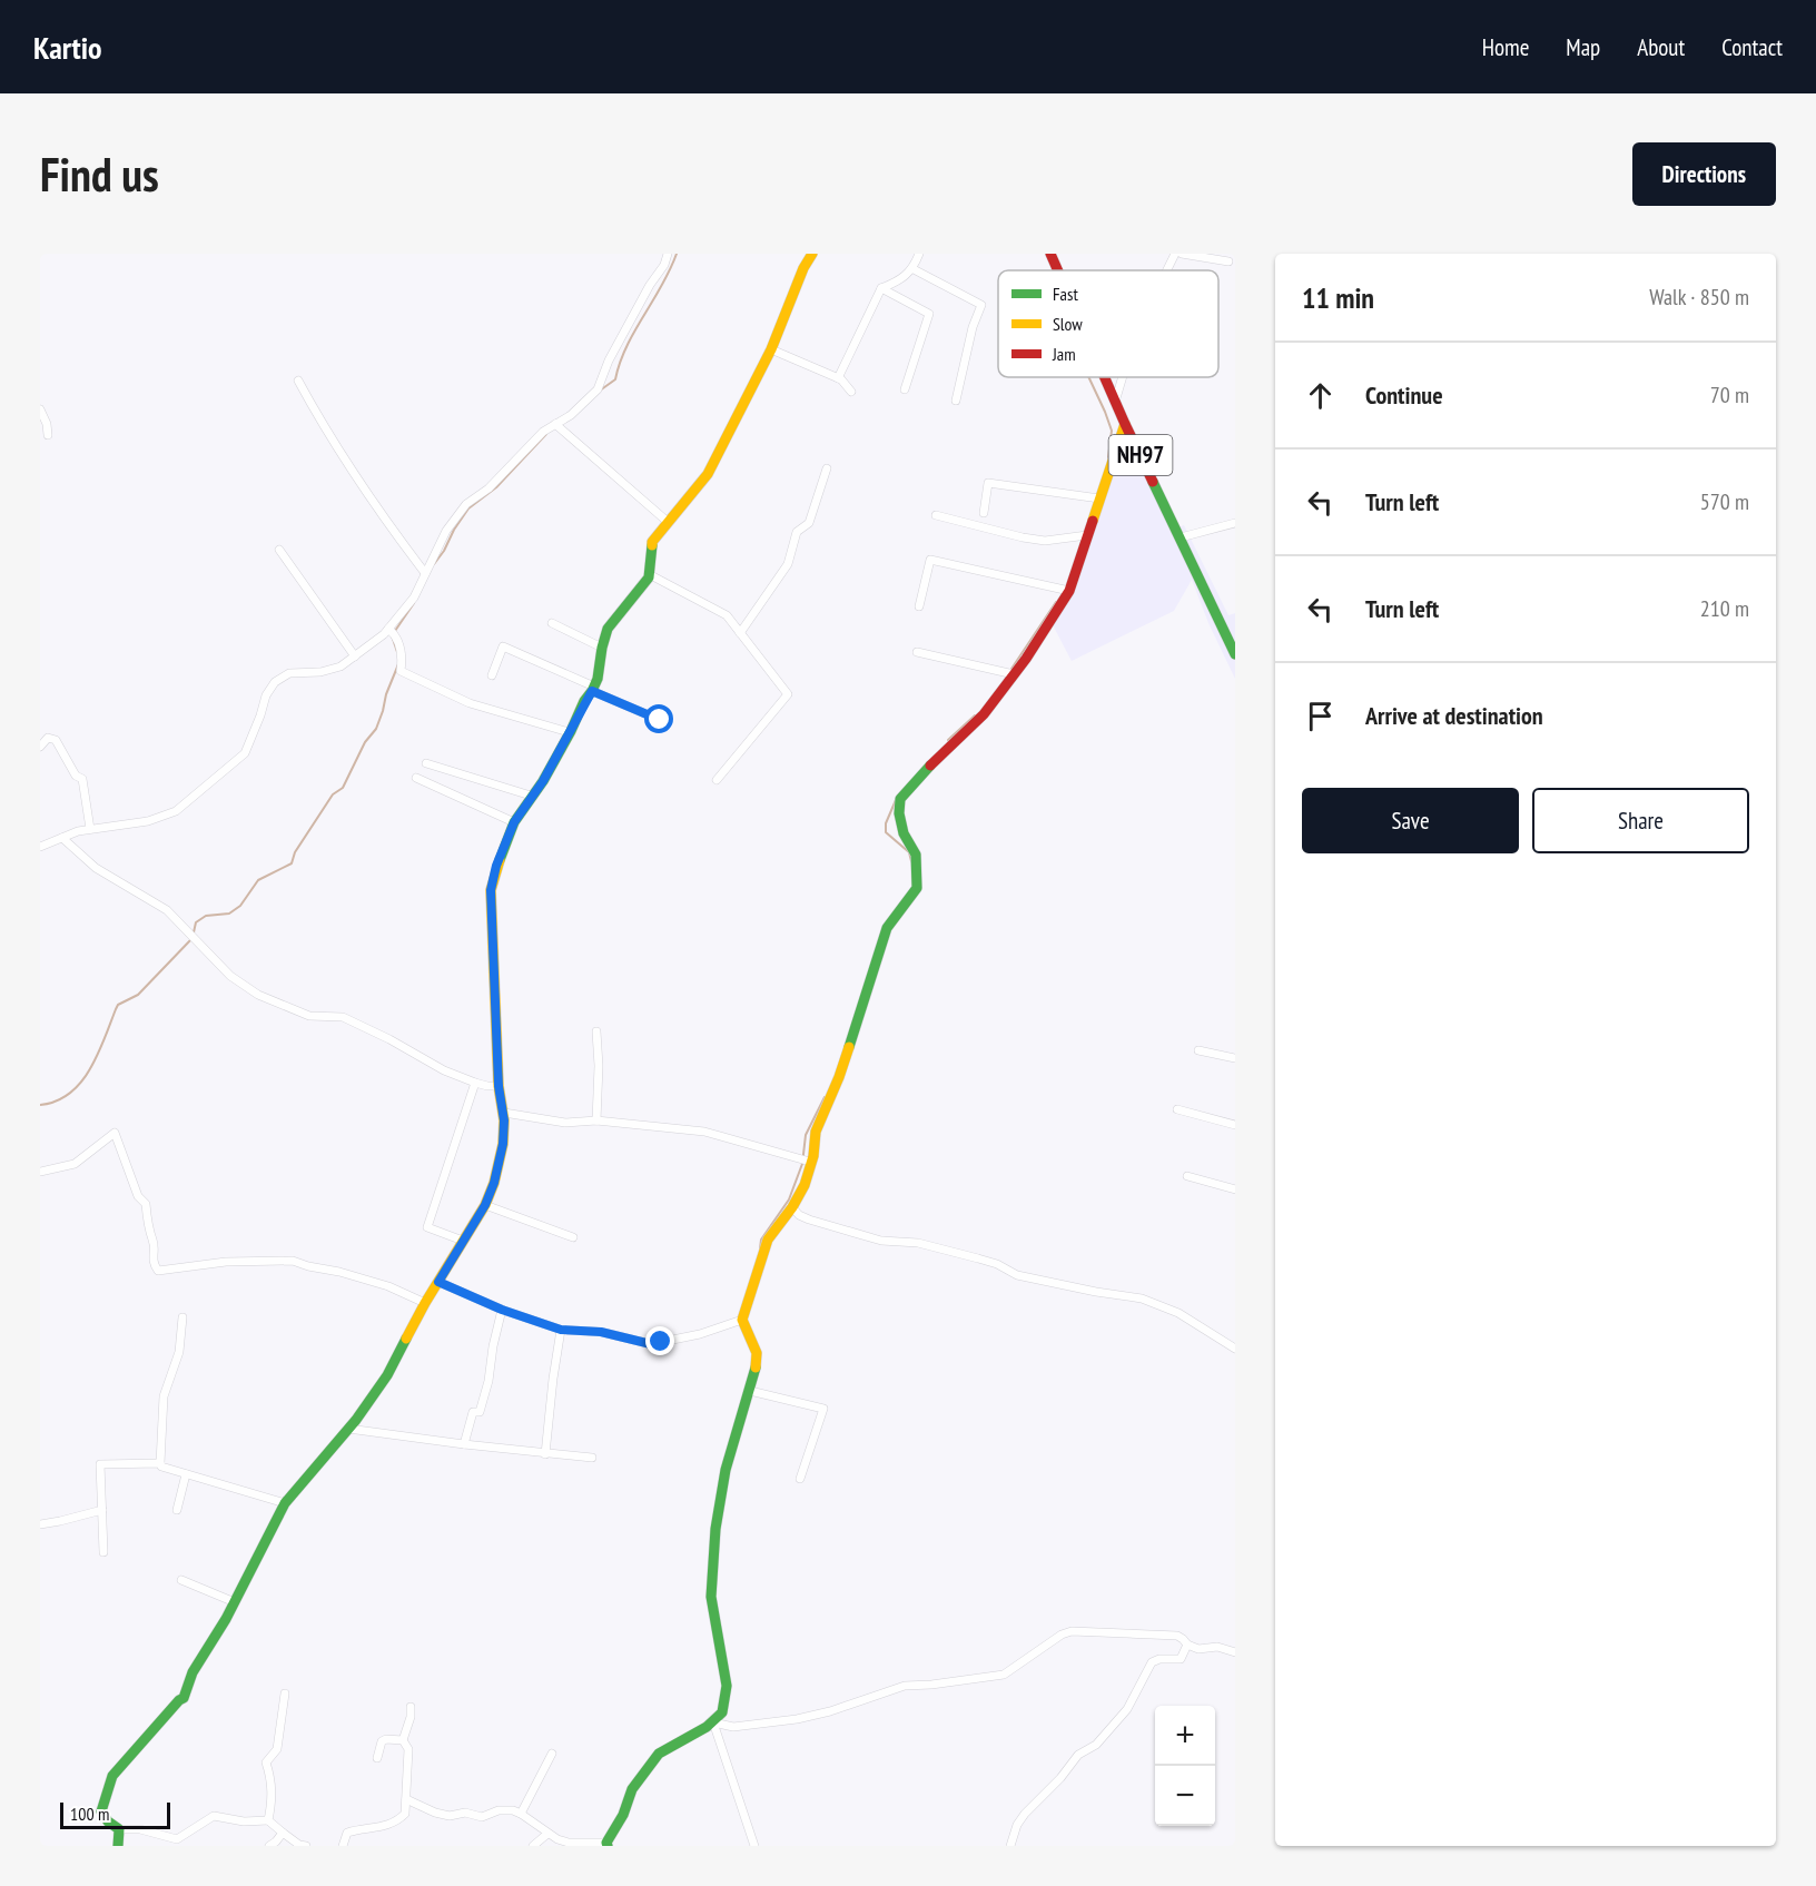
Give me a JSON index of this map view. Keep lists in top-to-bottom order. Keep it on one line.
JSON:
{"streets":{"main road":["NH97"]},"legend":["Fast","Slow","Jam"],"scale_bar":"100 m","page":{"header":"Kartio","nav":["Home","Map","About","Contact"],"buttons":["Directions",["Save","Share"]],"title":"Find us","heading":["11 min","Walk · 850 m"],"list":[["Continue","70 m"],["Turn left","570 m"],["Turn left","210 m"],"Arrive at destination"],"map_buttons":["+","−"],"scale":"100 m"}}
